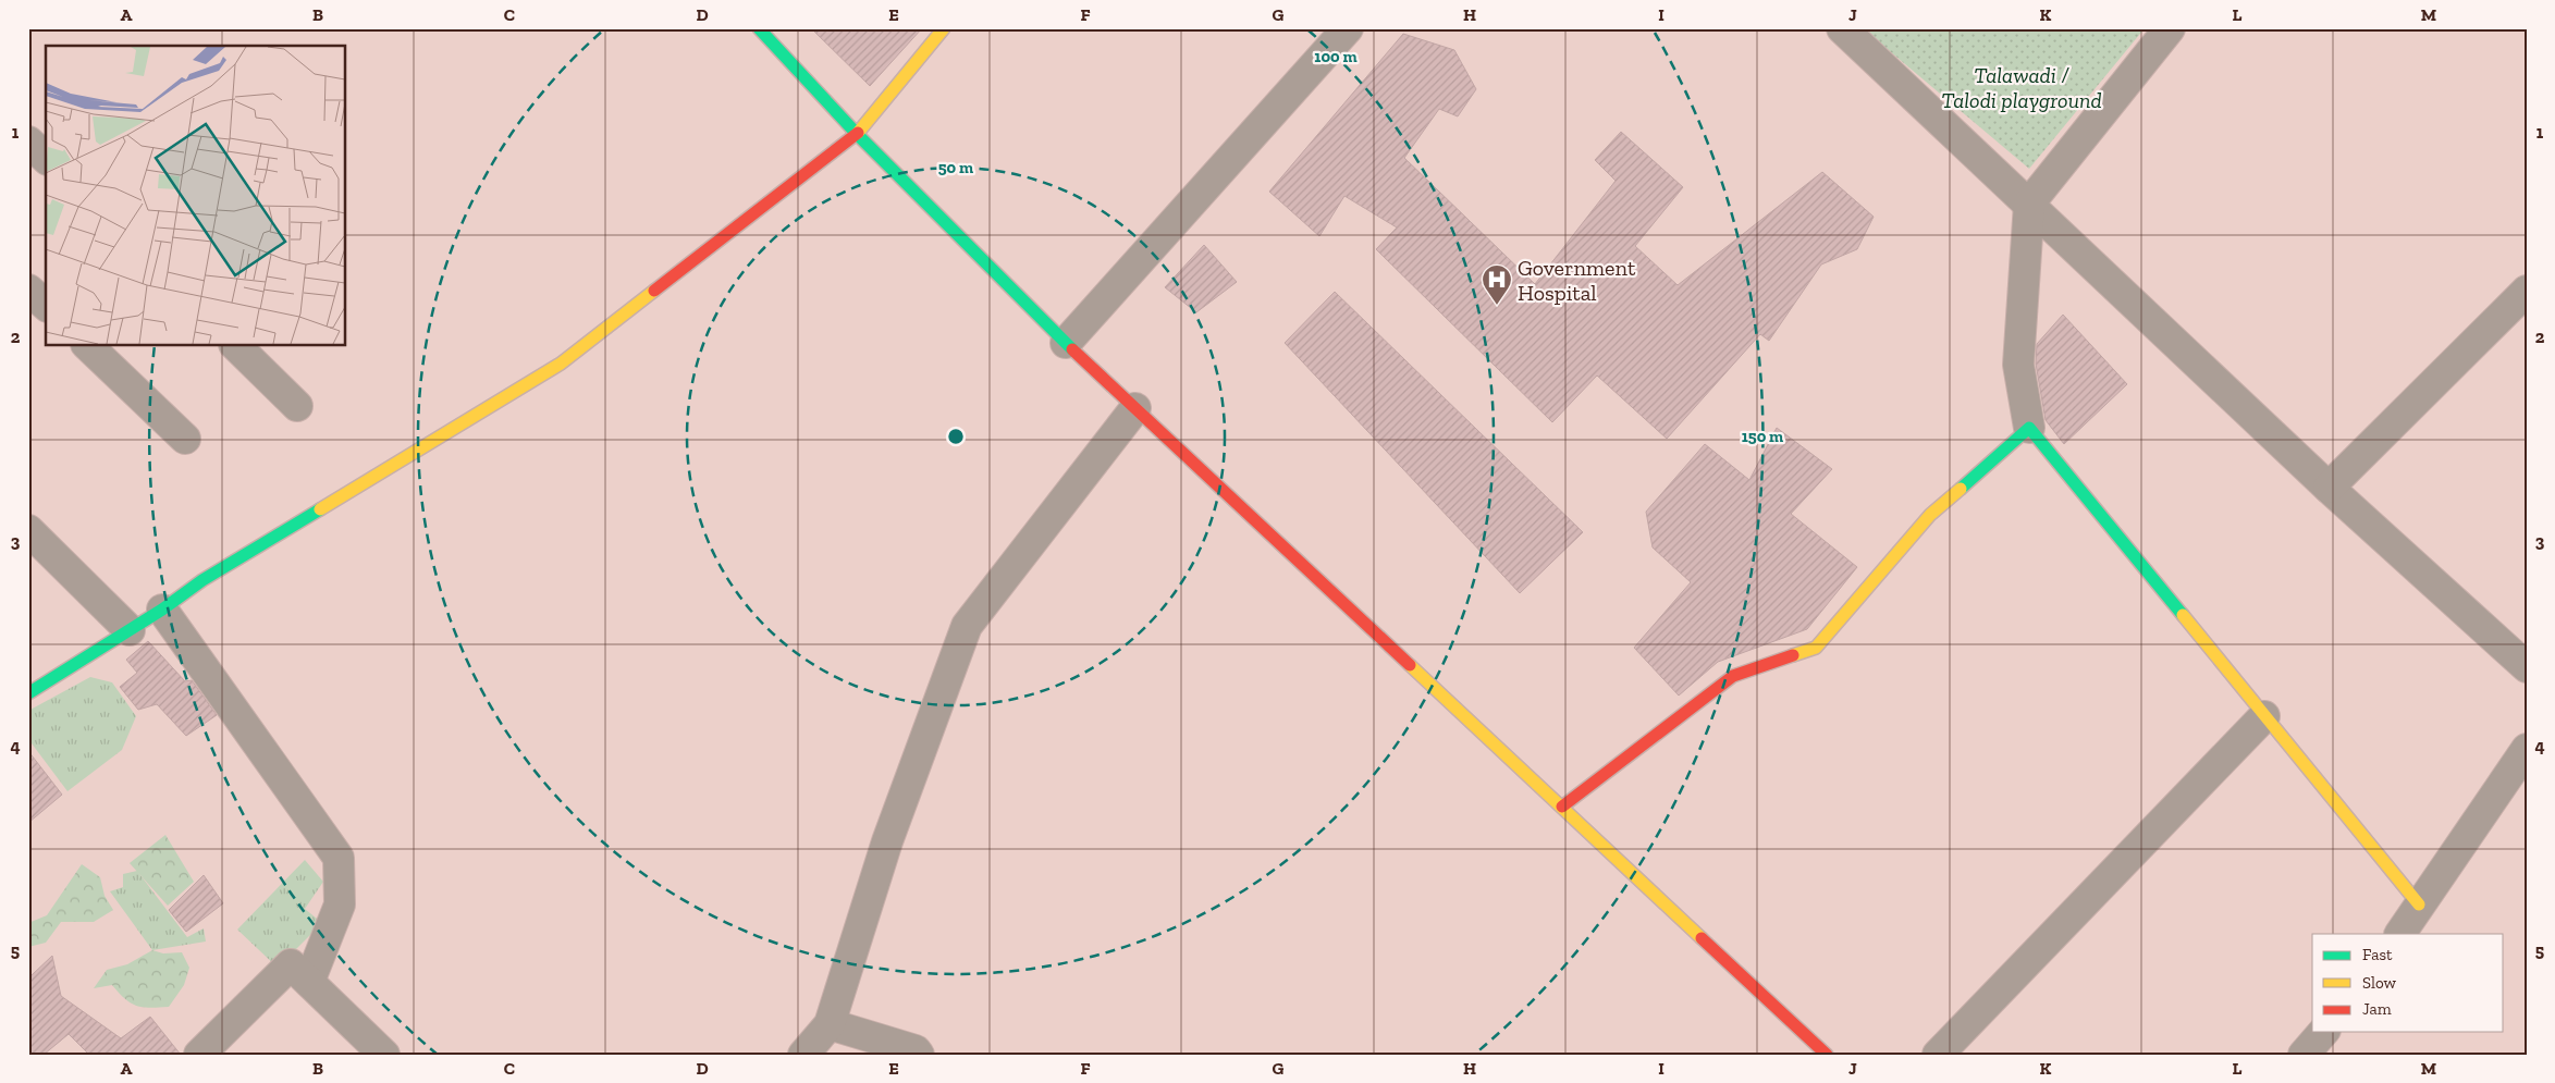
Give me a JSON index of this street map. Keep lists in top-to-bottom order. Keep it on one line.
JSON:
{"parks":["Talawadi / Talodi playground"],"places":{"hospital":["Government Hospital"]},"legend":["Fast","Slow","Jam"],"grid":{"columns":["A","B","C","D","E","F","G","H","I","J","K","L","M"],"rows":["1","2","3","4","5"]},"rings":["100 m","50 m","150 m"]}
